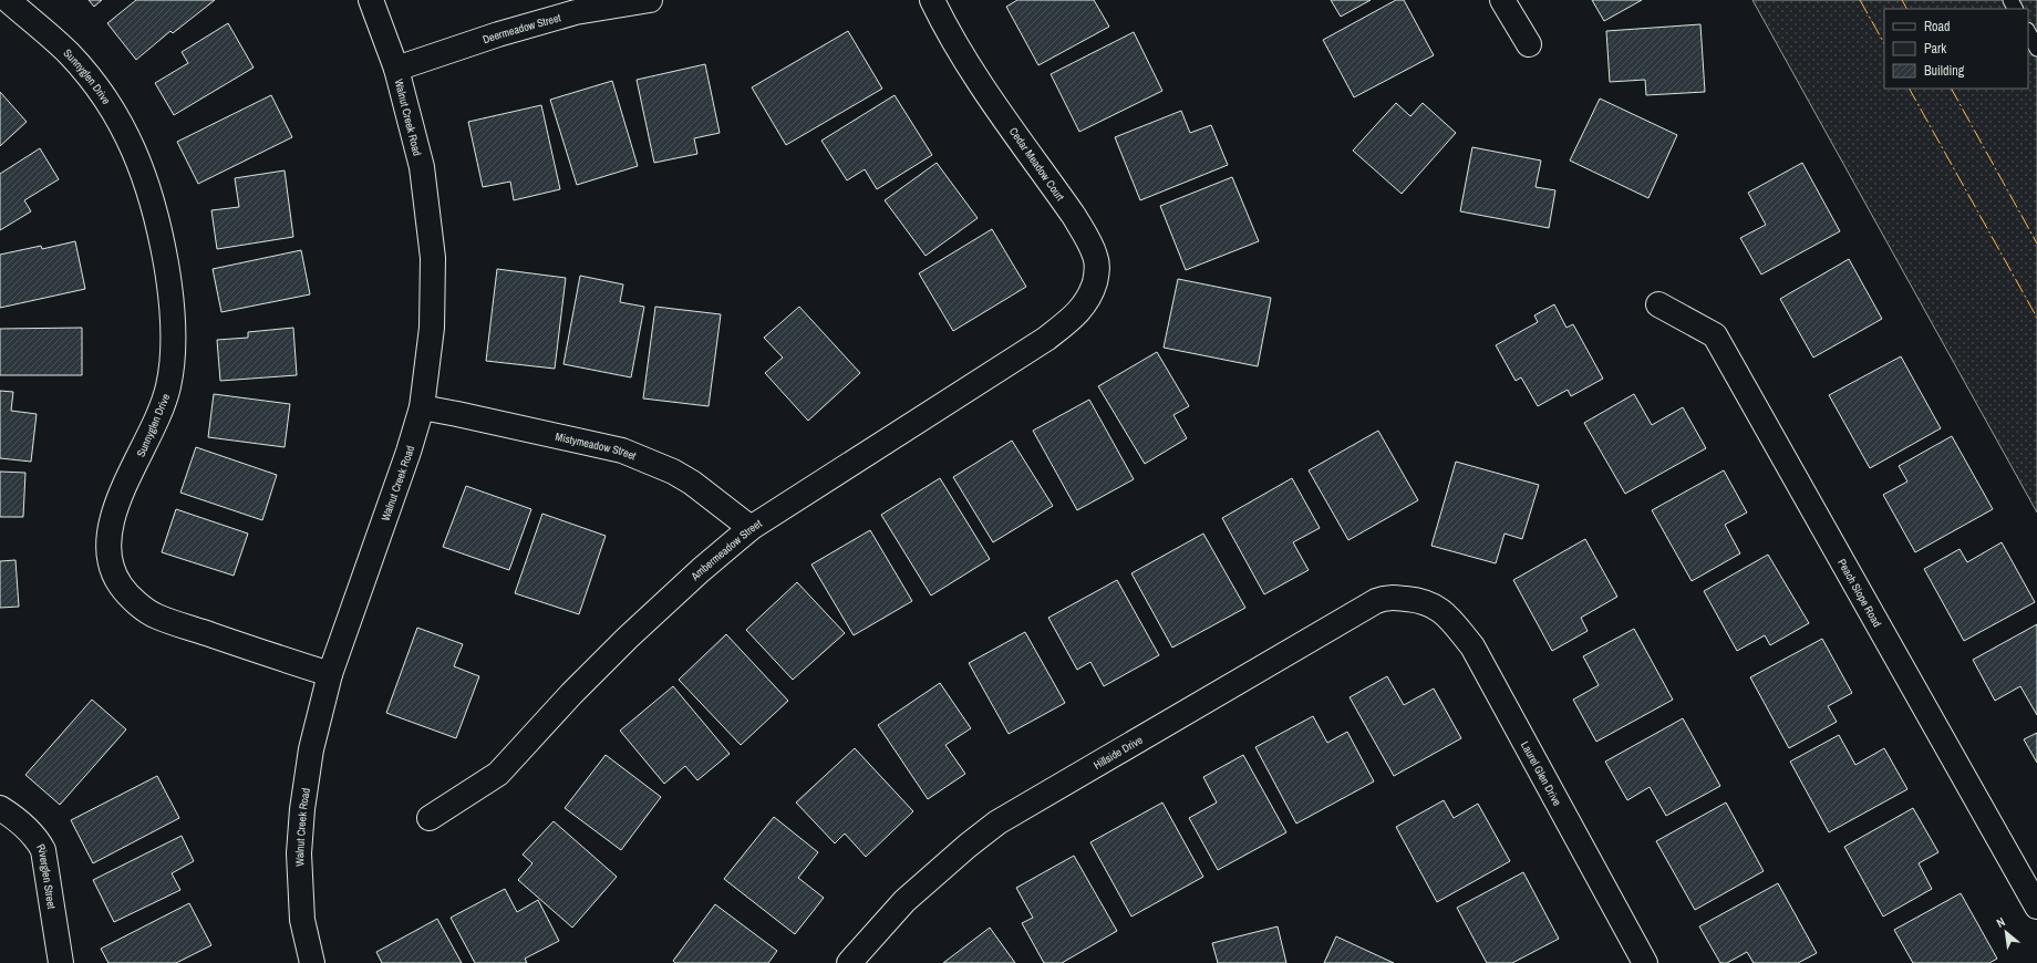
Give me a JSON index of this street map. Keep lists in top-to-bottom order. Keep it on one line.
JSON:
{"streets":{"street":["Deermeadow Street","Sunnyglen Drive","Walnut Creek Road","Cedar Meadow Court","Mistymeadow Street","Ambermeadow Street","Peach Slope Road","Hillside Drive","Laurel Glen Drive","Riverglen Street"]},"crossings":[["Deermeadow Street","Walnut Creek Road"],["Sunnyglen Drive","Walnut Creek Road"],["Walnut Creek Road","Mistymeadow Street"],["Cedar Meadow Court","Ambermeadow Street"],["Mistymeadow Street","Ambermeadow Street"],["Hillside Drive","Laurel Glen Drive"]],"legend":["Road","Park","Building"],"north":"top left"}
